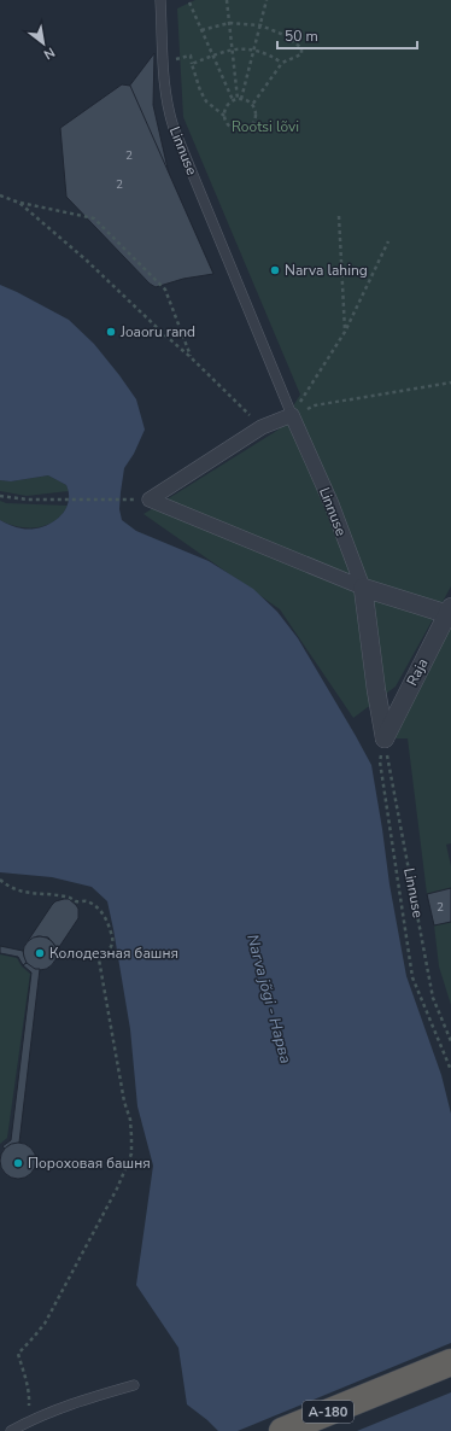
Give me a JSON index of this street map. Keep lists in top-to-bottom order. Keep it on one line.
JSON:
{"streets":{"highway":["А-180"],"street":["Linnuse","Raja"]},"crossings":[["Linnuse","Raja"]],"water":["Narva jõgi - Нарва"],"parks":["Rootsi lõvi"],"places":["Narva lahing","Joaoru rand","Колодезная башня","Пороховая башня"],"house_numbers":["2","2","2"],"scale_bar":"50 m","north":"bottom right"}
